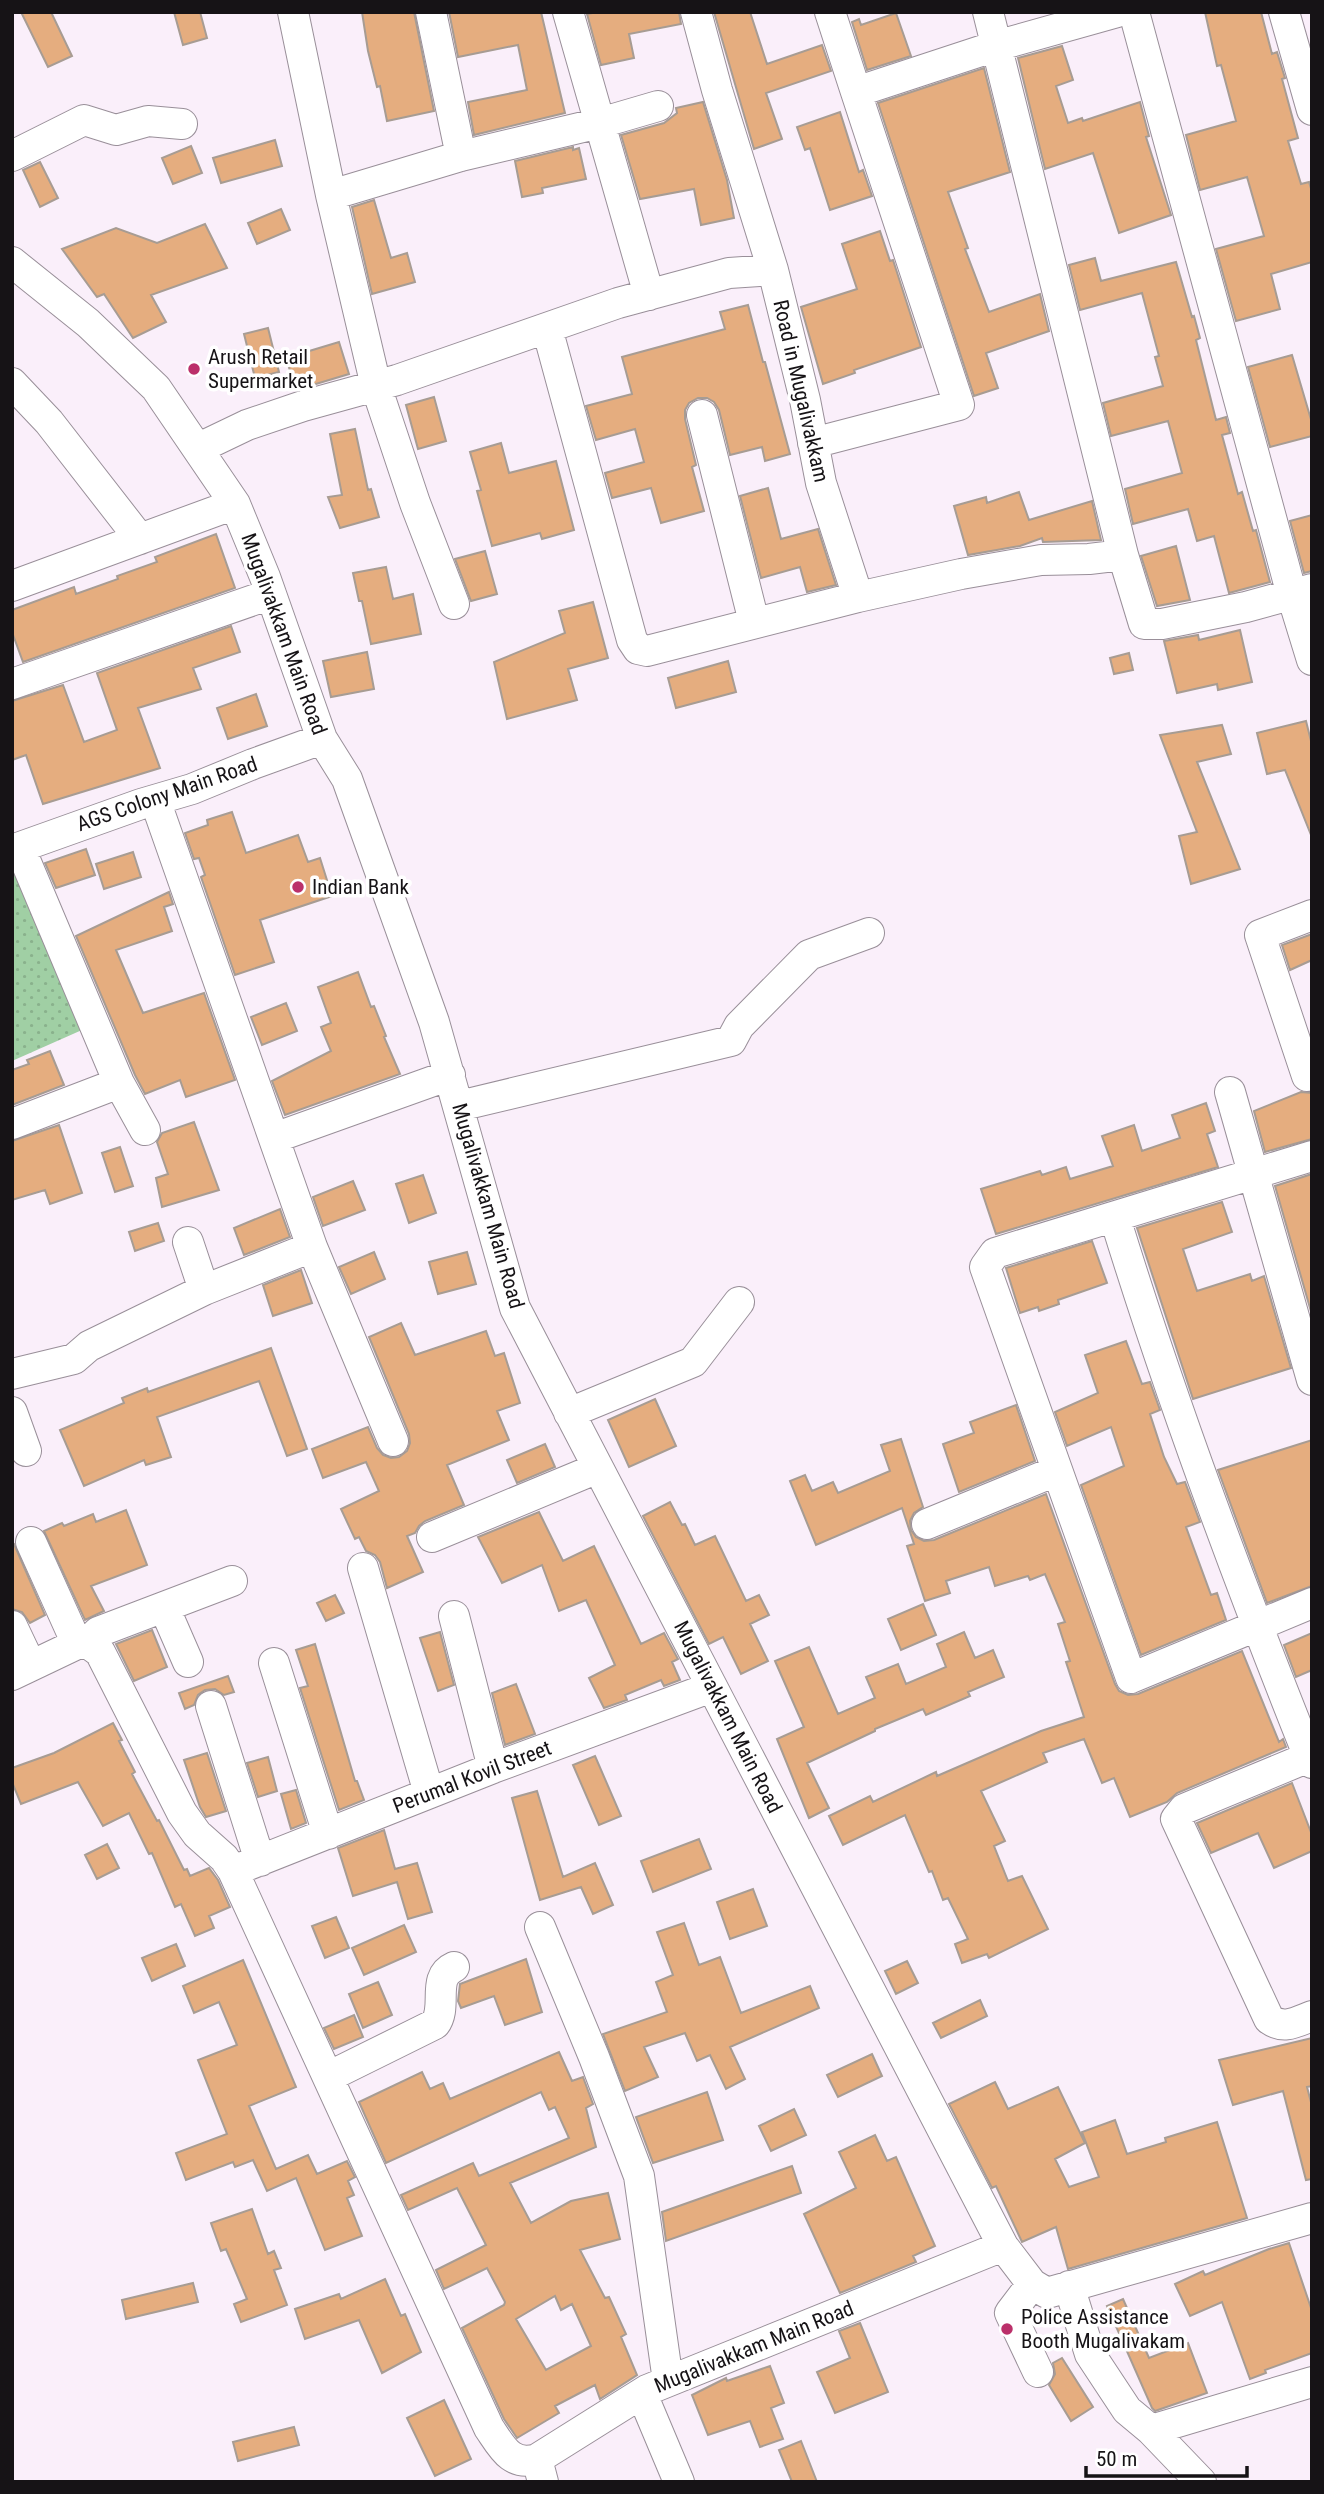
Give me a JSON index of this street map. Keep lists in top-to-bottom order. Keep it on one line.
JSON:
{"streets":{"street":["Road in Mugalivakkam","Mugalivakkam Main Road","AGS Colony Main Road","Perumal Kovil Street"]},"crossings":[["Road in Mugalivakkam","Mugalivakkam Main Road"],["Mugalivakkam Main Road","AGS Colony Main Road"],["Mugalivakkam Main Road","Perumal Kovil Street"]],"places":["Arush Retail Supermarket","Indian Bank","Police Assistance Booth Mugalivakam"],"scale_bar":"50 m"}
